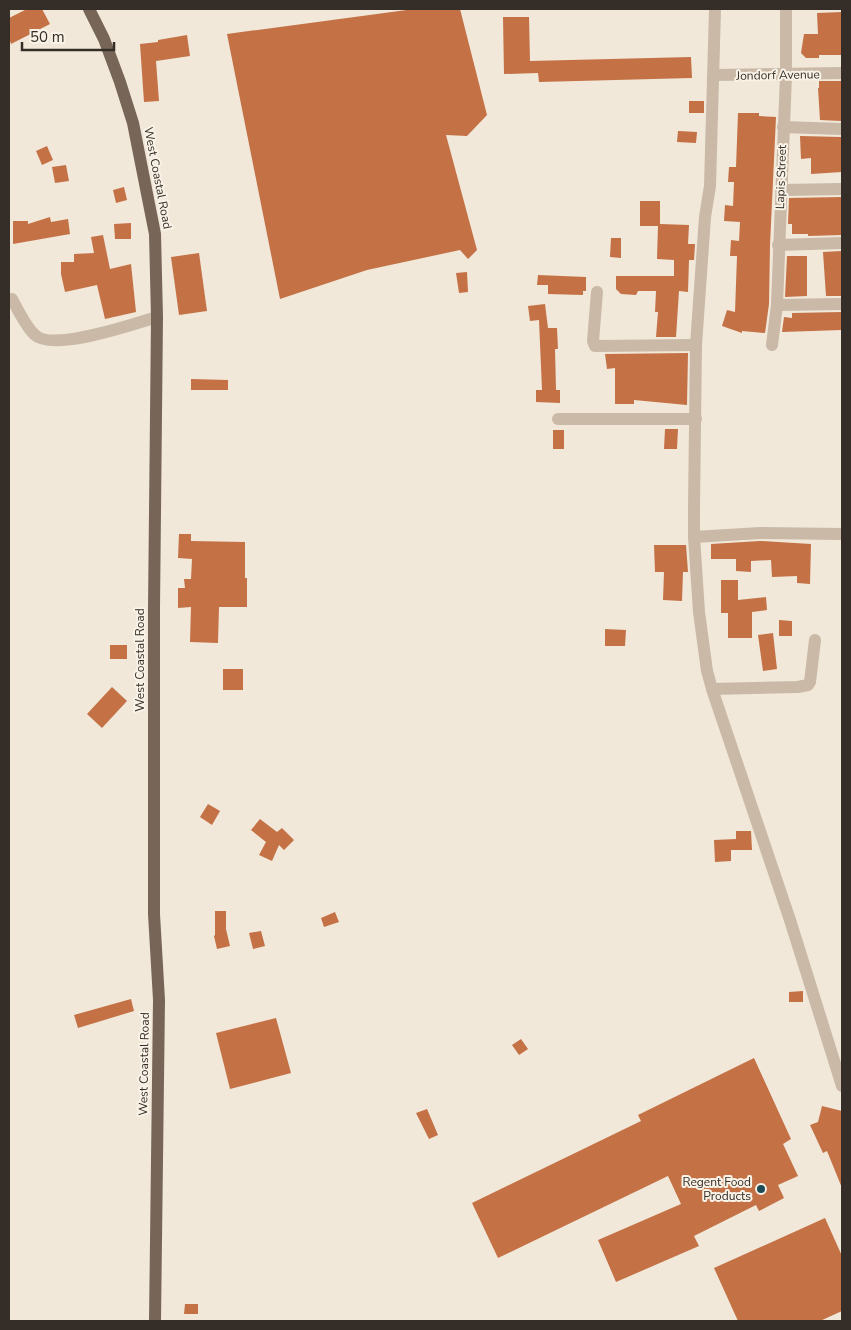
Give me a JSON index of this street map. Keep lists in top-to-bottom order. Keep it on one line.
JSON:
{"streets":{"main road":["West Coastal Road"],"street":["Jondorf Avenue","Lapis Street"]},"crossings":[["Jondorf Avenue","Lapis Street"]],"places":["Regent Food Products"],"scale_bar":"50 m"}
